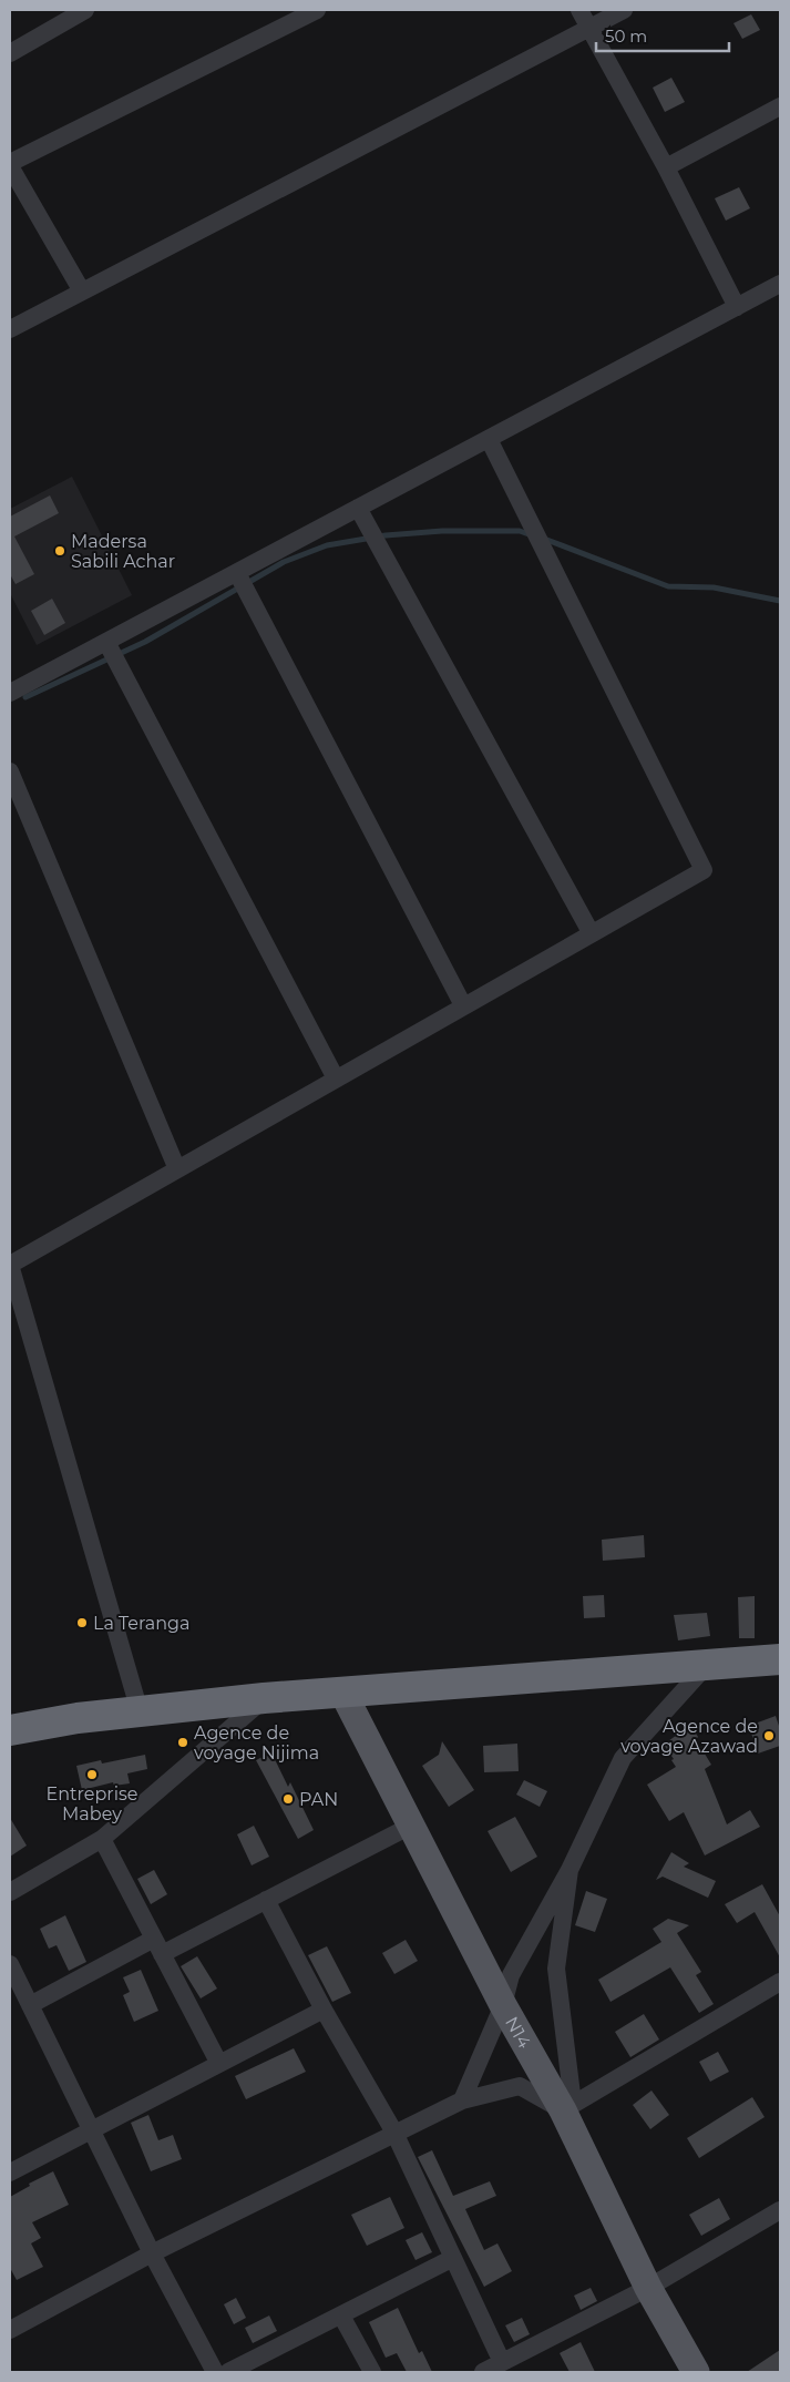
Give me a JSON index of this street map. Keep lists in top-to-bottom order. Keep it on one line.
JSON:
{"streets":{"main road":["N14"]},"places":["Madersa Sabili Achar","La Teranga","Agence de voyage Azawad","Agence de voyage Nijima","Entreprise Mabey","PAN"],"scale_bar":"50 m"}
